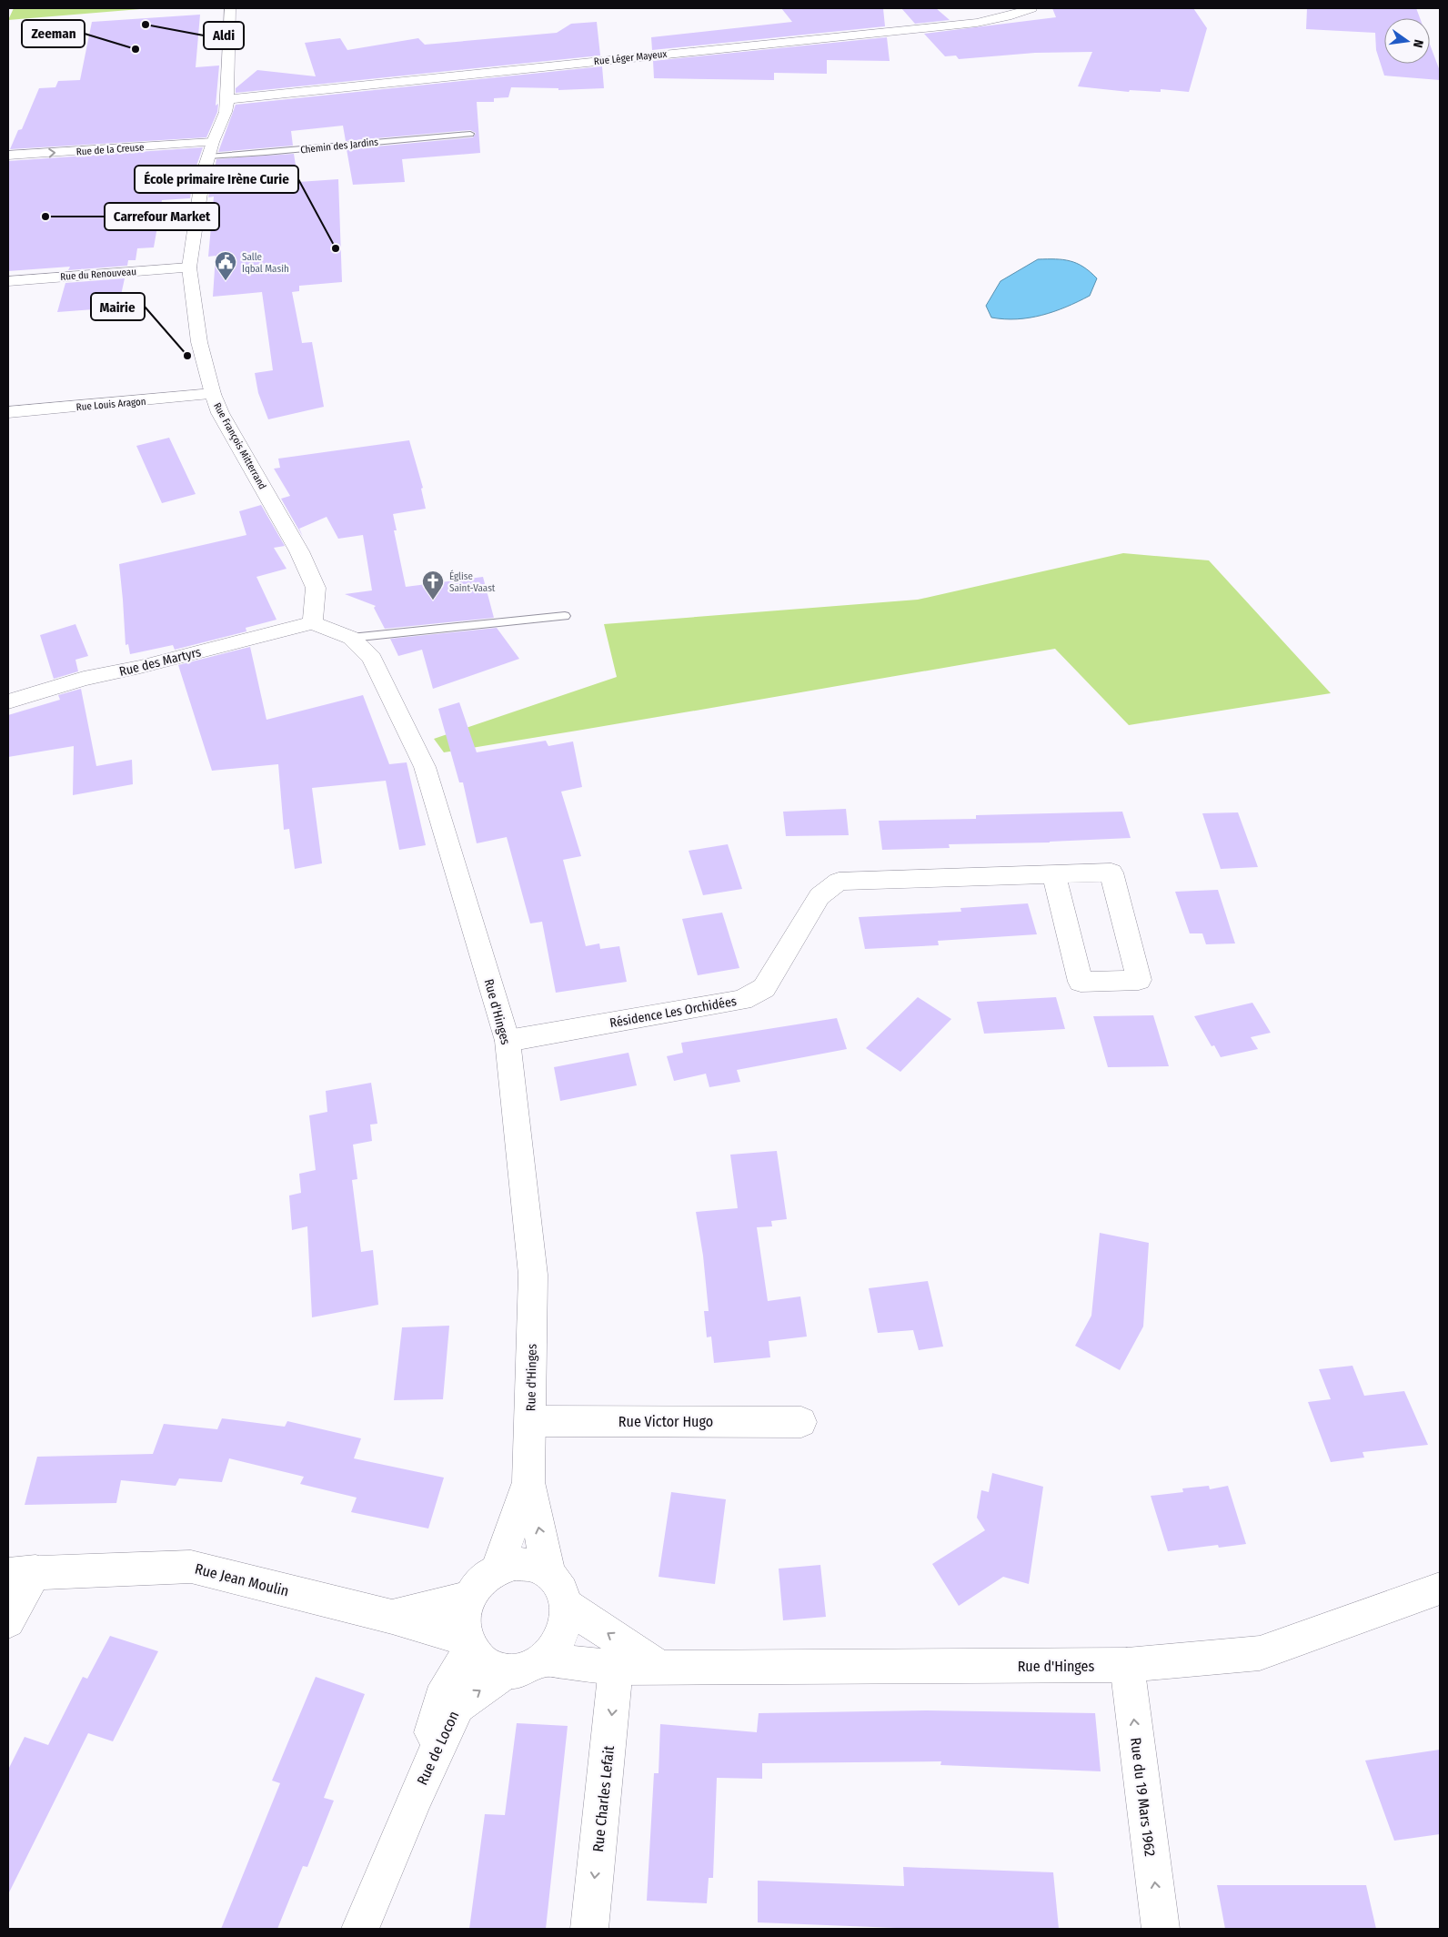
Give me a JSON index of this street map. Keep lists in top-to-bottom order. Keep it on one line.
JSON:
{"streets":{"street":["Rue Léger Mayeux","Rue de la Creuse","Rue du Renouveau","Rue Louis Aragon","Rue François Mitterrand","Rue des Martyrs","Rue d'Hinges","Résidence Les Orchidées","Rue Victor Hugo","Rue Jean Moulin","Rue de Locon","Rue du 19 Mars 1962","Rue Charles Lefait"],"lane":["Chemin des Jardins"]},"crossings":[["Rue Léger Mayeux","Rue François Mitterrand"],["Chemin des Jardins","Rue de la Creuse"],["Chemin des Jardins","Rue François Mitterrand"],["Rue de la Creuse","Rue François Mitterrand"],["Rue du Renouveau","Rue François Mitterrand"],["Rue Louis Aragon","Rue François Mitterrand"],["Rue François Mitterrand","Rue des Martyrs"],["Rue François Mitterrand","Rue d'Hinges"],["Rue des Martyrs","Rue d'Hinges"],["Rue d'Hinges","Résidence Les Orchidées"],["Rue d'Hinges","Rue Victor Hugo"],["Rue d'Hinges","Rue Jean Moulin"],["Rue d'Hinges","Rue de Locon"],["Rue d'Hinges","Rue du 19 Mars 1962"],["Rue d'Hinges","Rue Charles Lefait"],["Rue Jean Moulin","Rue de Locon"]],"one_way":["Rue de la Creuse","Rue du 19 Mars 1962","Rue Charles Lefait"],"places":{"other":["Aldi","Zeeman","Carrefour Market","École primaire Irène Curie","Mairie"],"public building":["Salle Iqbal Masih"],"church":["Église Saint-Vaast"]},"north":"right"}
